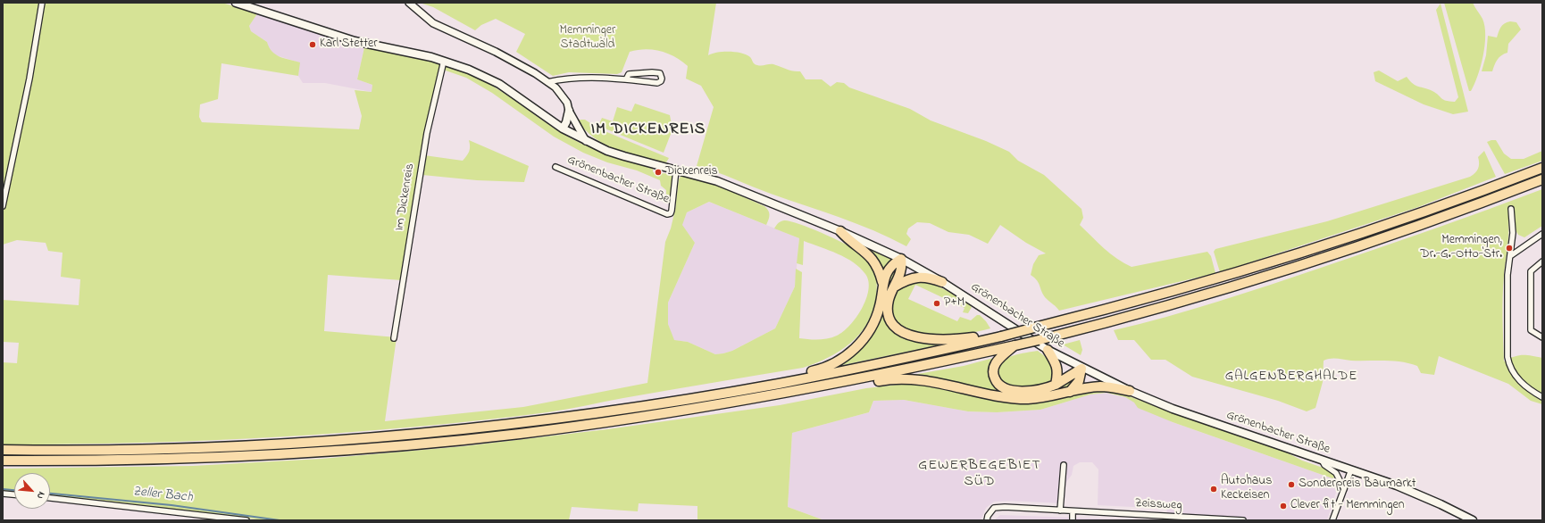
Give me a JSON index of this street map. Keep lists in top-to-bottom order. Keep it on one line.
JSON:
{"streets":{"main road":["Grönenbacher Straße"],"street":["Im Dickenreis","Zeissweg"]},"crossings":[["Grönenbacher Straße","Im Dickenreis"]],"districts":["IM DICKENREIS","GALGENBERGHALDE","GEWERBEGEBIET SÜD"],"water":["Zeller Bach"],"parks":["Memminger Stadtwald"],"places":["Karl Stetter","Dickenreis","Memmingen, Dr.-G.-Otto-Str.","P+M","Sonderpreis Baumarkt","Autohaus Keckeisen","Clever fit - Memmingen"],"north":"bottom right"}
